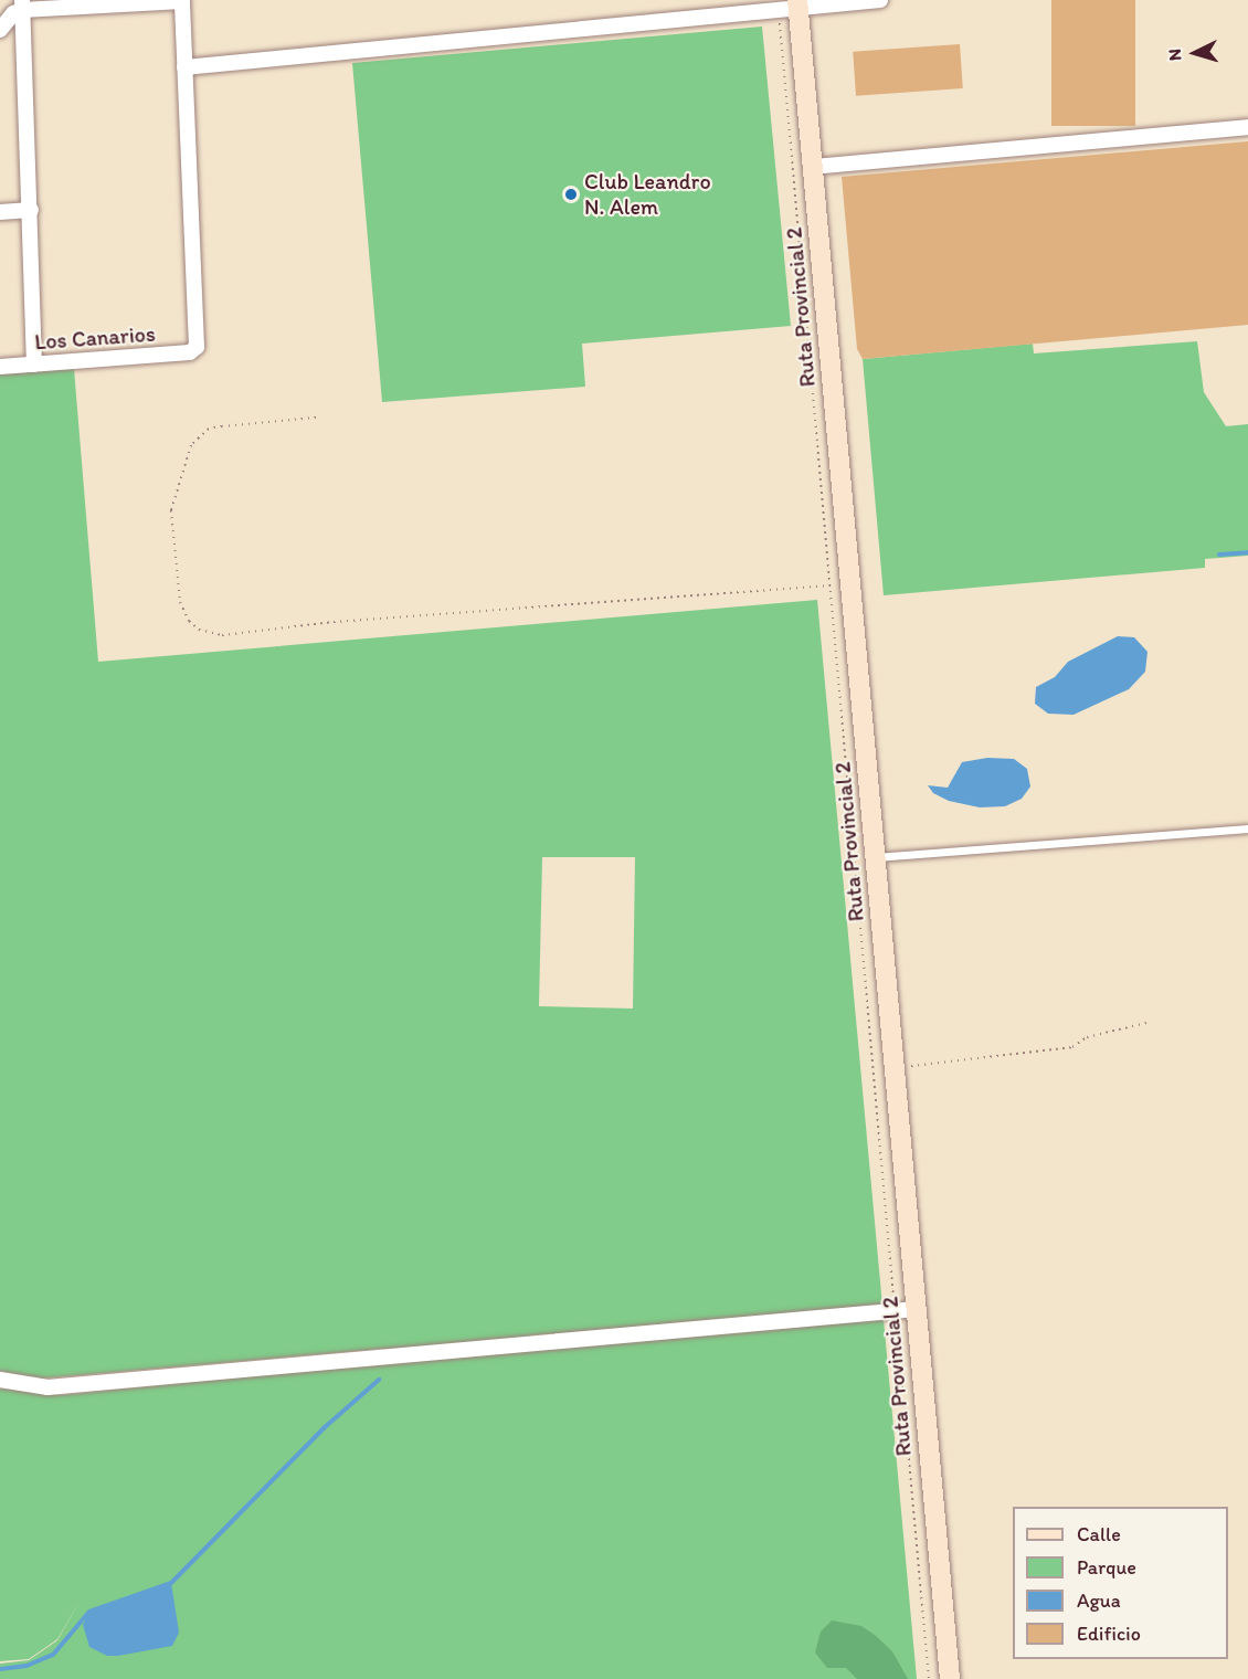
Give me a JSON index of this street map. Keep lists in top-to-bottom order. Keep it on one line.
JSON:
{"streets":{"main road":["Ruta Provincial 2"],"street":["Los Canarios"]},"places":["Club Leandro N. Alem"],"legend":["Calle","Parque","Agua","Edificio"],"north":"left"}
